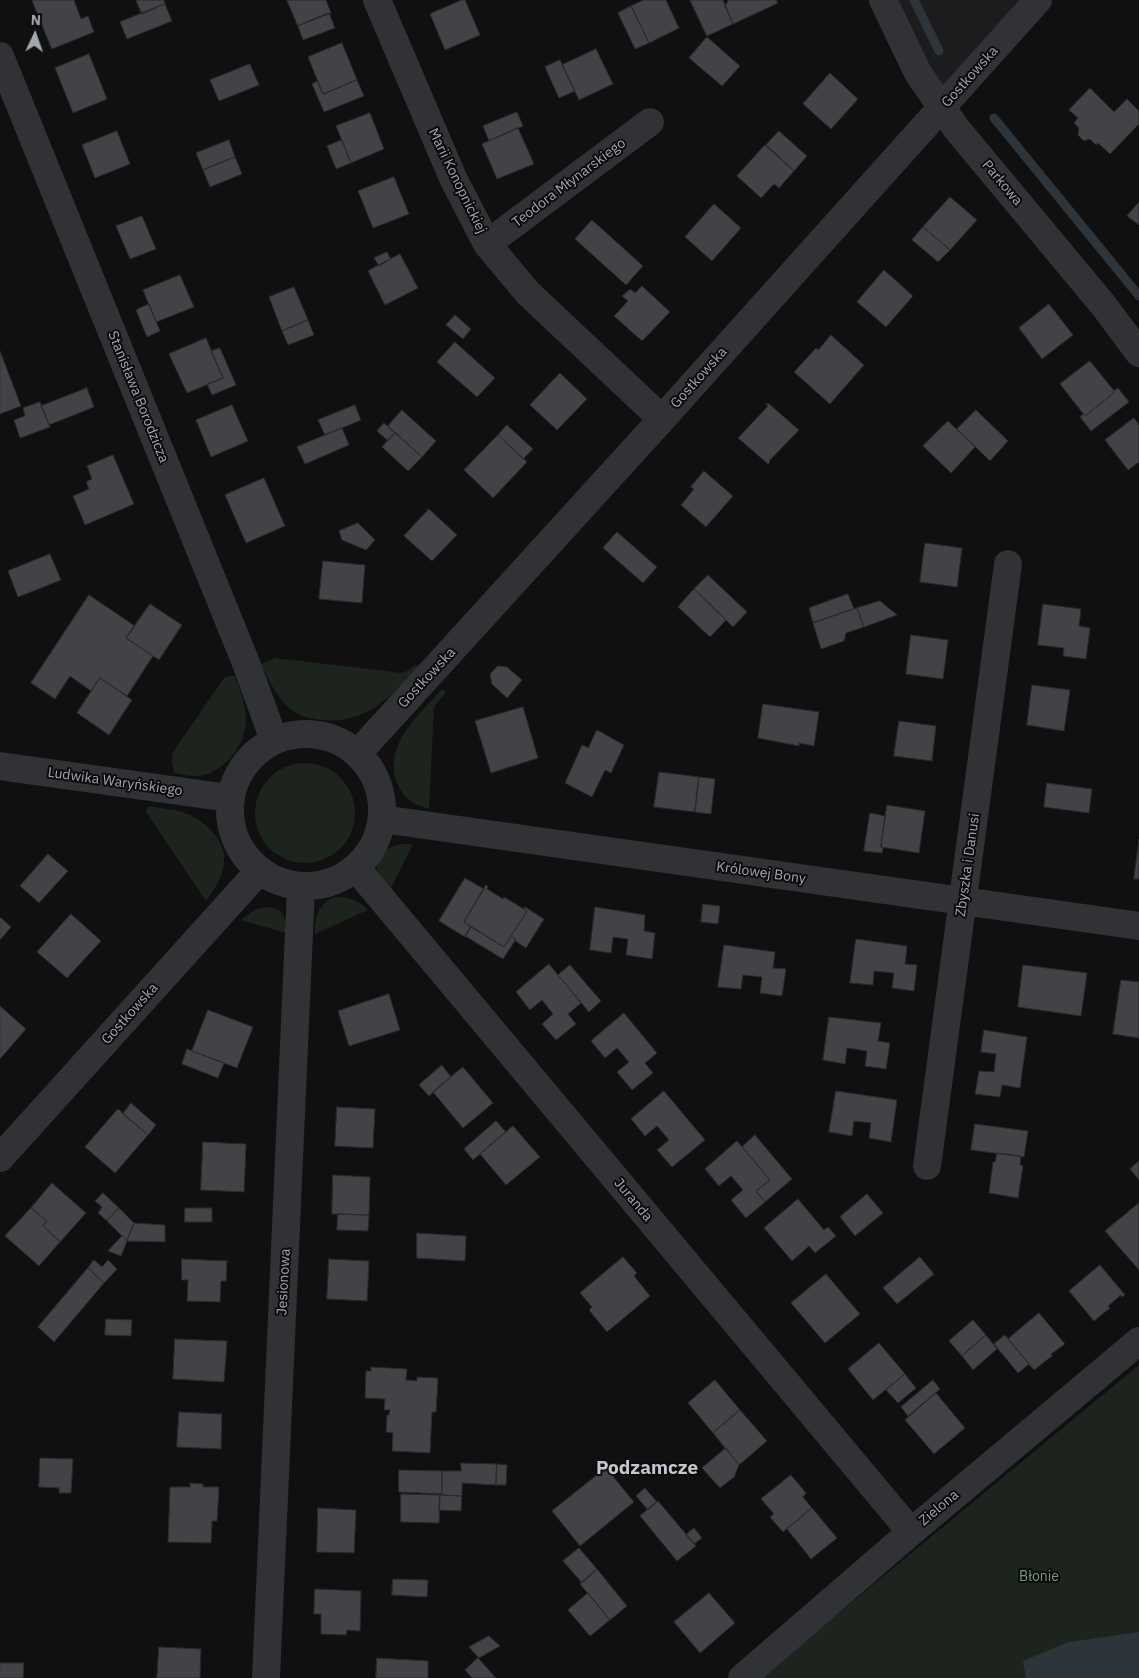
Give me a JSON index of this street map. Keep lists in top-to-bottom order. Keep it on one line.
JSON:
{"streets":{"street":["Gostkowska","Marii Konopnickiej","Teodora Młynarskiego","Parkowa","Stanisława Borodzicza","Ludwika Waryńskiego","Zbyszka i Danusi","Królowej Bony","Juranda","Jesionowa","Zielona"]},"crossings":[["Gostkowska","Marii Konopnickiej"],["Gostkowska","Parkowa"],["Gostkowska","Stanisława Borodzicza"],["Gostkowska","Ludwika Waryńskiego"],["Gostkowska","Królowej Bony"],["Gostkowska","Juranda"],["Gostkowska","Jesionowa"],["Marii Konopnickiej","Teodora Młynarskiego"],["Stanisława Borodzicza","Ludwika Waryńskiego"],["Stanisława Borodzicza","Królowej Bony"],["Stanisława Borodzicza","Juranda"],["Stanisława Borodzicza","Jesionowa"],["Ludwika Waryńskiego","Królowej Bony"],["Ludwika Waryńskiego","Juranda"],["Ludwika Waryńskiego","Jesionowa"],["Zbyszka i Danusi","Królowej Bony"],["Królowej Bony","Juranda"],["Królowej Bony","Jesionowa"],["Juranda","Jesionowa"],["Juranda","Zielona"]],"districts":["Podzamcze"],"parks":["Błonie"],"north":"top"}
